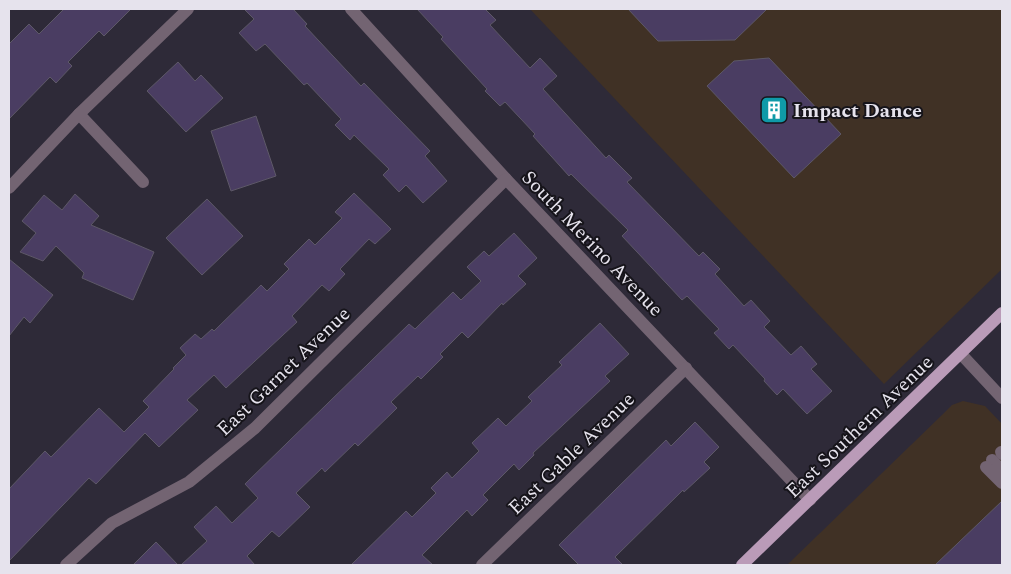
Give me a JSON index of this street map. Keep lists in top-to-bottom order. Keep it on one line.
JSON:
{"streets":{"main road":["East Southern Avenue"],"street":["South Merino Avenue","East Garnet Avenue","East Gable Avenue"]},"crossings":[["South Merino Avenue","East Garnet Avenue"],["South Merino Avenue","East Southern Avenue"],["South Merino Avenue","East Gable Avenue"]],"places":{"building":["Impact Dance"]}}
